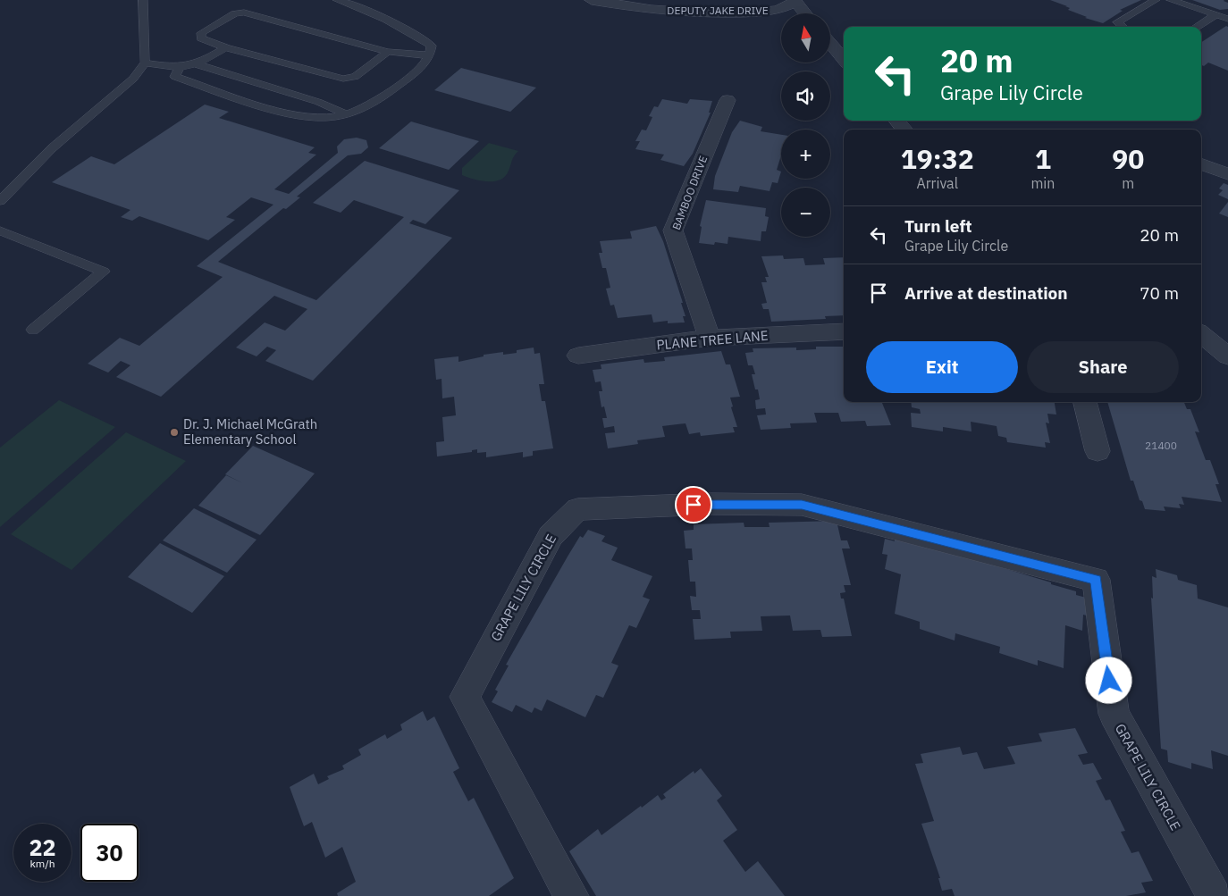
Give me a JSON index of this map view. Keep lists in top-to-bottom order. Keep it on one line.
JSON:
{"streets":{"street":["DEPUTY JAKE DRIVE","BAMBOO DRIVE","PLANE TREE LANE","GRAPE LILY CIRCLE"]},"crossings":[["BAMBOO DRIVE","PLANE TREE LANE"]],"places":["Dr. J. Michael McGrath Elementary School"],"house_numbers":["21400"],"north":"top","page":{"map_buttons":["+","−"],"turn":["20 m","Grape Lily Circle"],"eta":["19:32","Arrival","1","min","90","m"],"list":[{"name":"Turn left","note":"Grape Lily Circle","value":"20 m"},{"name":"Arrive at destination","value":"70 m"}],"buttons":["Exit","Share"],"speed":"22 km/h","limit":"30"}}
